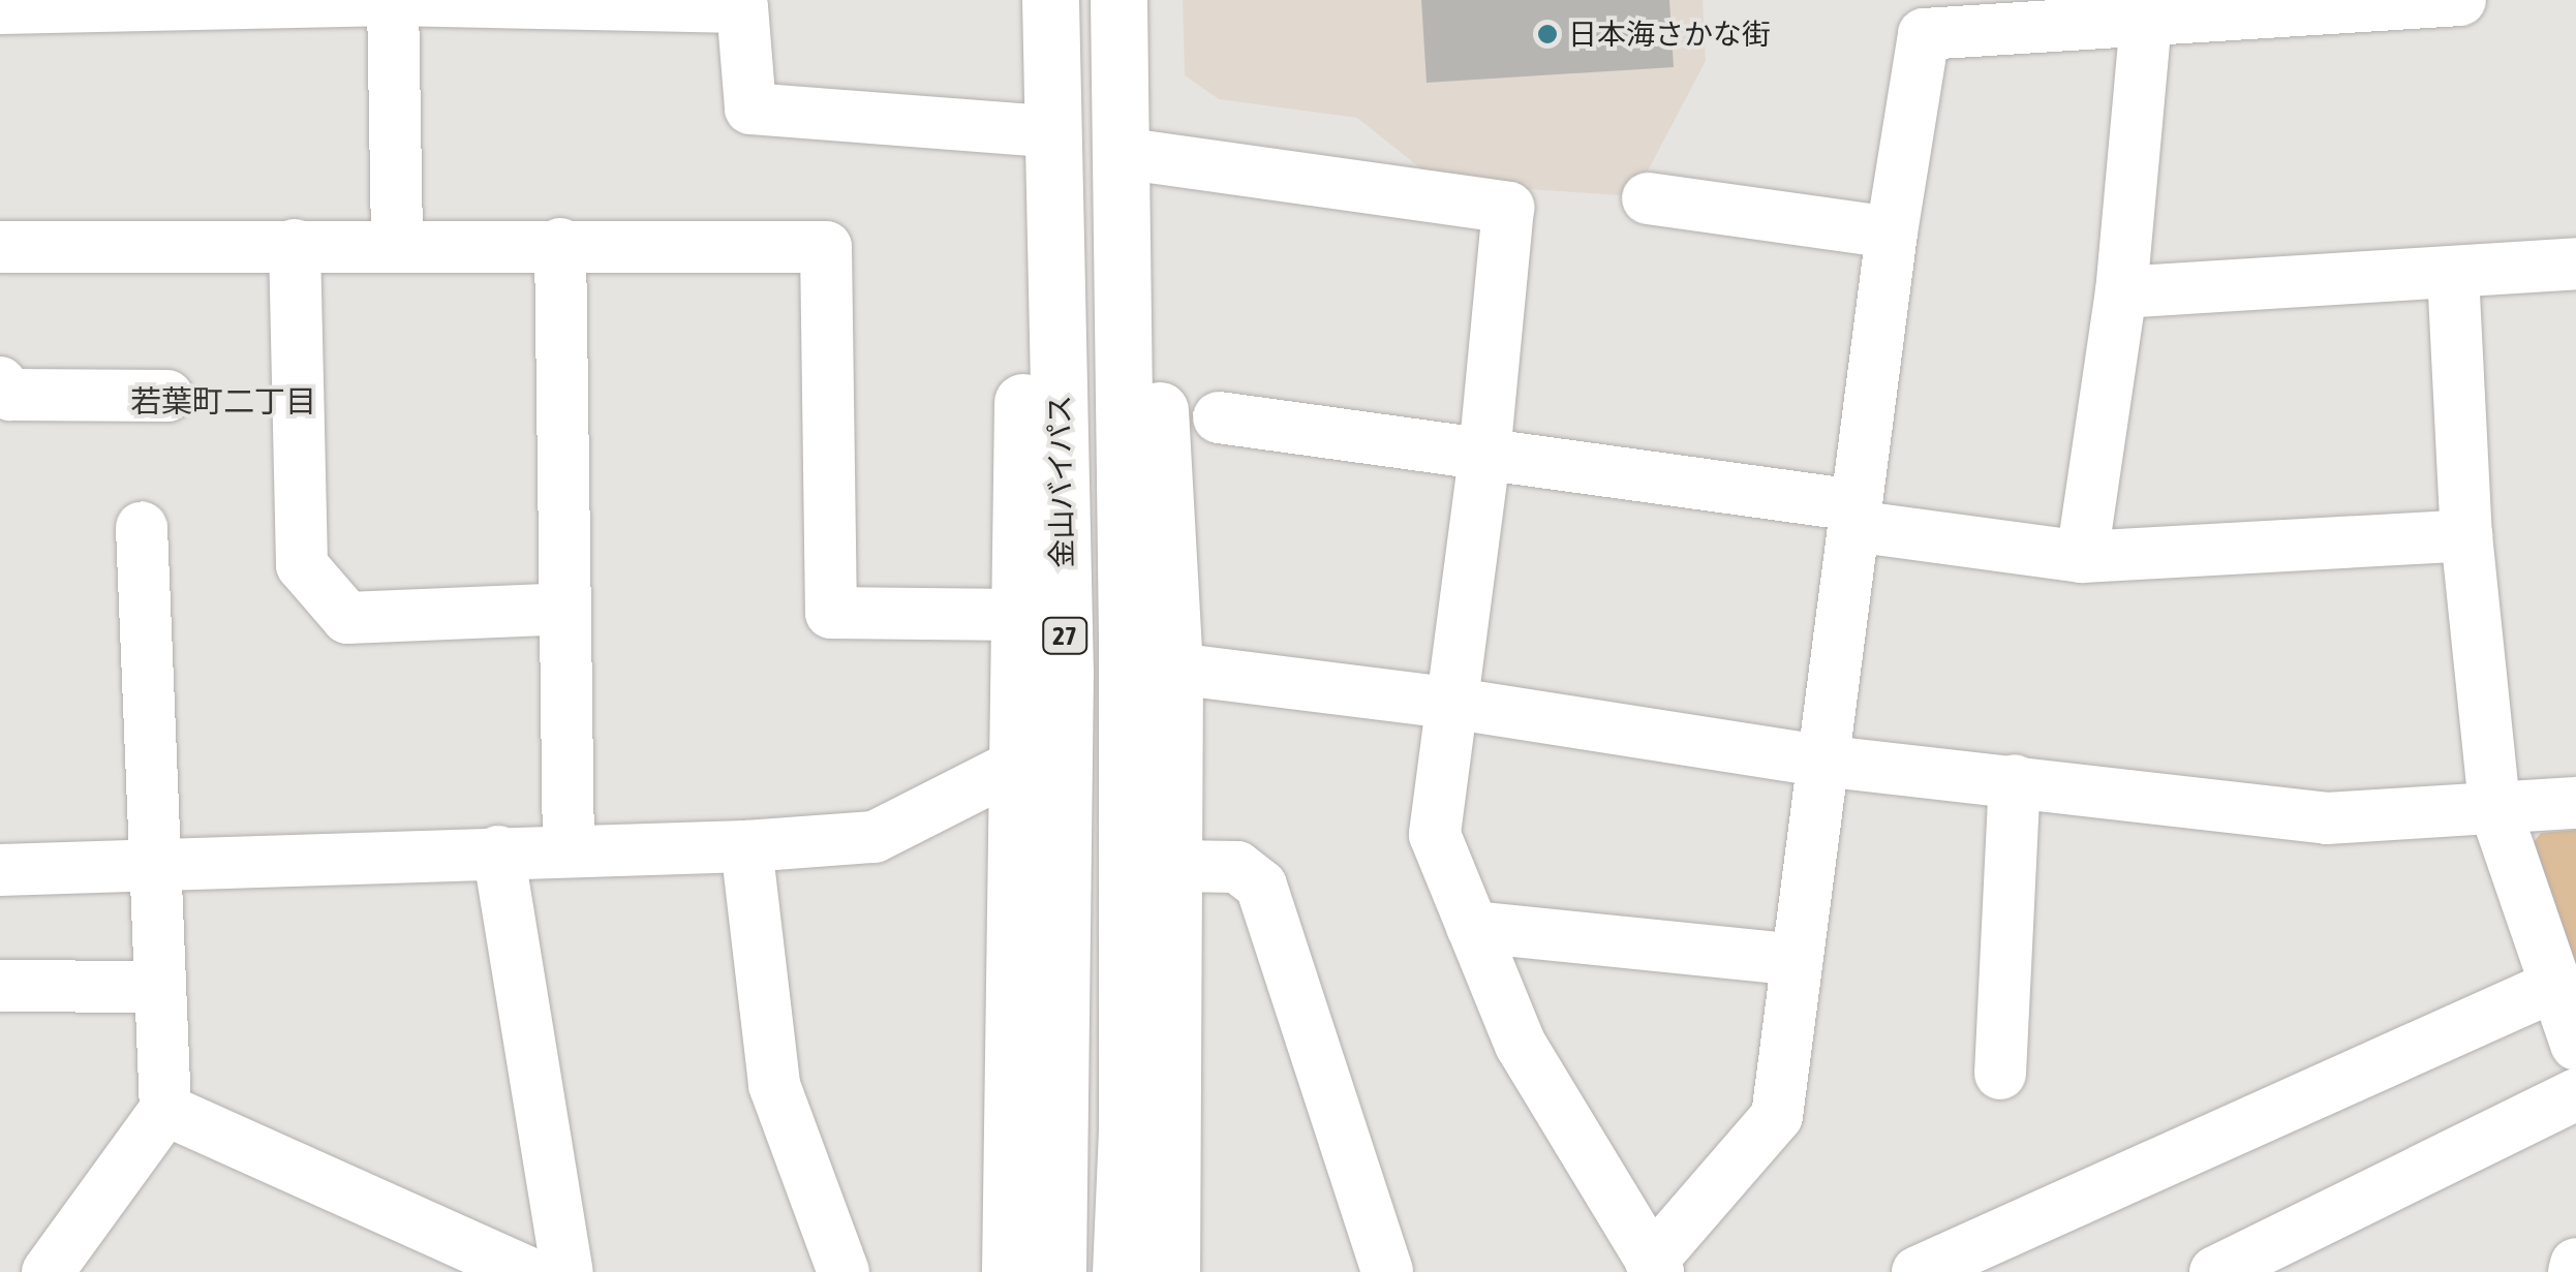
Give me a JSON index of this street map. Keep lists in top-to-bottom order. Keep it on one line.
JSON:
{"streets":{"highway":["金山バイパス","27"]},"districts":["若葉町二丁目"],"places":["日本海さかな街"]}
